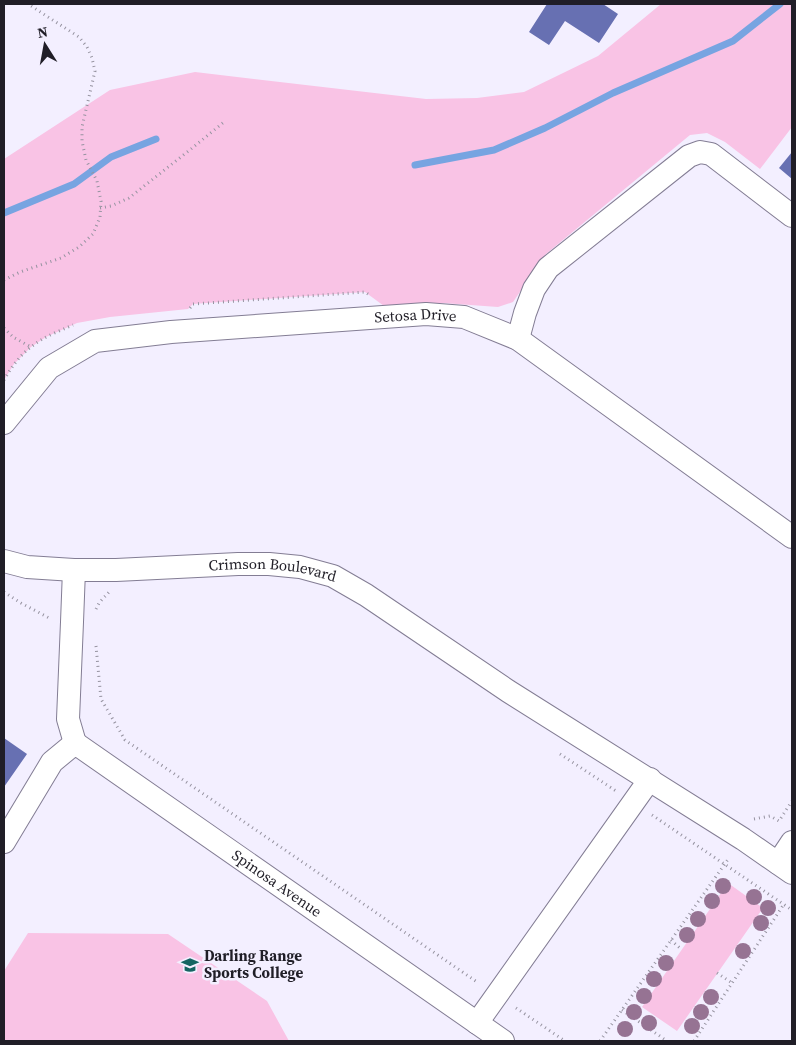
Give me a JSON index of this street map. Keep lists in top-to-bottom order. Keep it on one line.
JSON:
{"streets":{"street":["Setosa Drive","Crimson Boulevard","Spinosa Avenue"]},"places":{"school or university":["Darling Range Sports College"]},"north":"top"}
